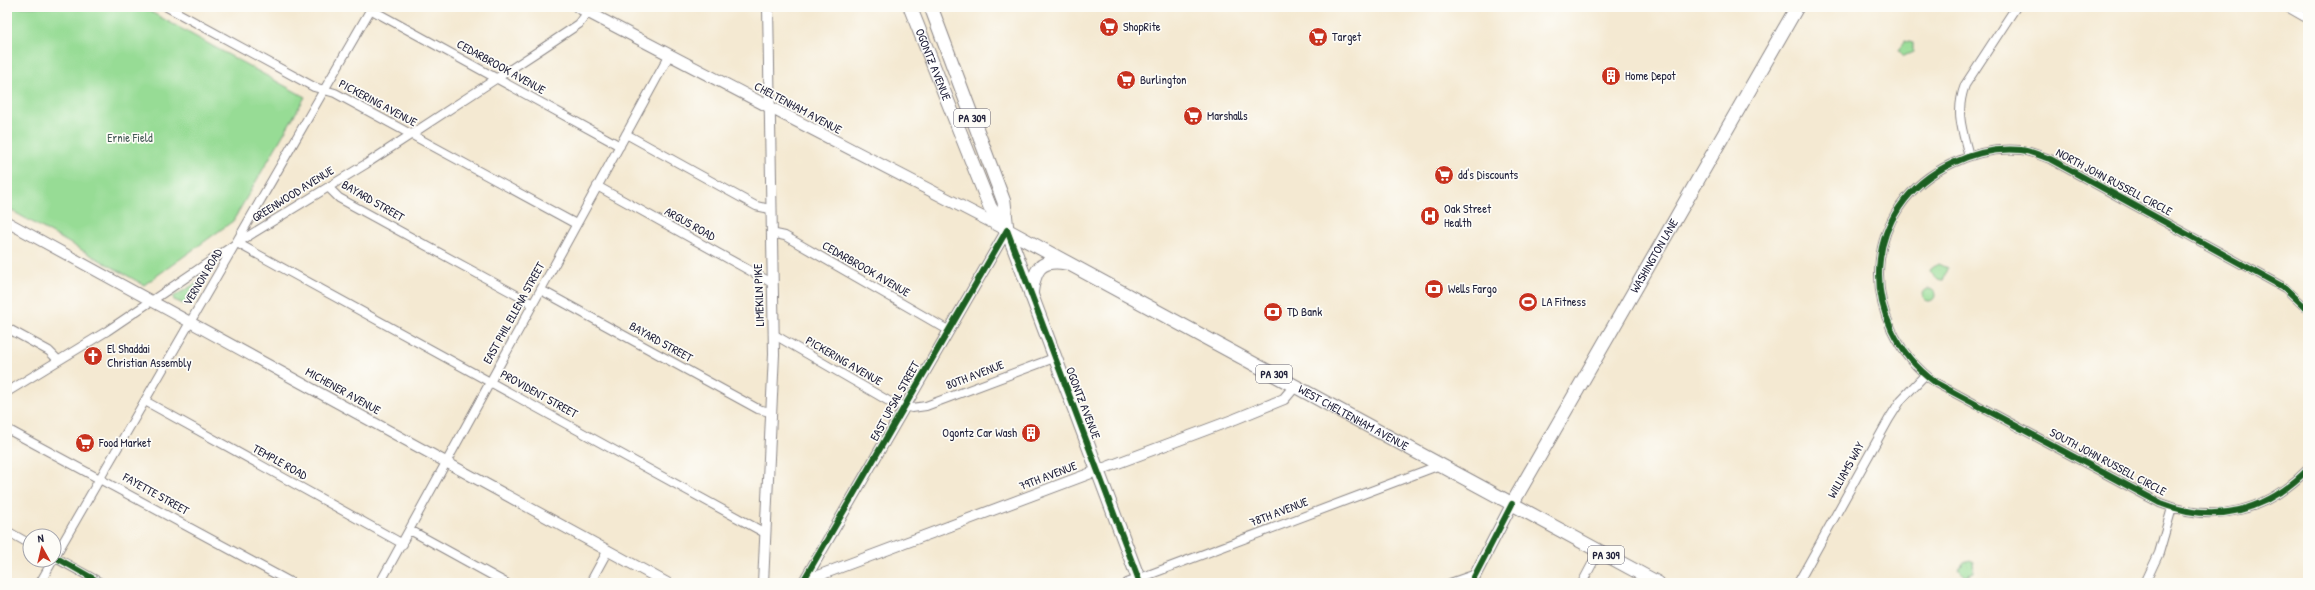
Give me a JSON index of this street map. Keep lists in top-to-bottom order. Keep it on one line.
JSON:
{"streets":{"main road":["OGONTZ AVENUE","CHELTENHAM AVENUE","PA 309","WASHINGTON LANE","WEST CHELTENHAM AVENUE"],"street":["CEDARBROOK AVENUE","PICKERING AVENUE","NORTH JOHN RUSSELL CIRCLE","GREENWOOD AVENUE","BAYARD STREET","ARGUS ROAD","VERNON ROAD","LIMEKILN PIKE","EAST PHIL ELLENA STREET","80TH AVENUE","MICHENER AVENUE","PROVIDENT STREET","EAST UPSAL STREET","TEMPLE ROAD","SOUTH JOHN RUSSELL CIRCLE","WILLIAMS WAY","79TH AVENUE","FAYETTE STREET","78TH AVENUE"]},"crossings":[["OGONTZ AVENUE","CHELTENHAM AVENUE"],["OGONTZ AVENUE","80TH AVENUE"],["OGONTZ AVENUE","EAST UPSAL STREET"],["OGONTZ AVENUE","WEST CHELTENHAM AVENUE"],["OGONTZ AVENUE","79TH AVENUE"],["OGONTZ AVENUE","78TH AVENUE"],["CEDARBROOK AVENUE","GREENWOOD AVENUE"],["CEDARBROOK AVENUE","VERNON ROAD"],["CEDARBROOK AVENUE","LIMEKILN PIKE"],["CEDARBROOK AVENUE","EAST PHIL ELLENA STREET"],["CEDARBROOK AVENUE","EAST UPSAL STREET"],["PICKERING AVENUE","GREENWOOD AVENUE"],["PICKERING AVENUE","VERNON ROAD"],["PICKERING AVENUE","LIMEKILN PIKE"],["PICKERING AVENUE","EAST PHIL ELLENA STREET"],["PICKERING AVENUE","80TH AVENUE"],["PICKERING AVENUE","EAST UPSAL STREET"],["CHELTENHAM AVENUE","GREENWOOD AVENUE"],["CHELTENHAM AVENUE","LIMEKILN PIKE"],["CHELTENHAM AVENUE","EAST PHIL ELLENA STREET"],["CHELTENHAM AVENUE","EAST UPSAL STREET"],["CHELTENHAM AVENUE","WEST CHELTENHAM AVENUE"],["NORTH JOHN RUSSELL CIRCLE","SOUTH JOHN RUSSELL CIRCLE"],["NORTH JOHN RUSSELL CIRCLE","WILLIAMS WAY"],["GREENWOOD AVENUE","BAYARD STREET"],["GREENWOOD AVENUE","VERNON ROAD"],["GREENWOOD AVENUE","MICHENER AVENUE"],["GREENWOOD AVENUE","PROVIDENT STREET"],["BAYARD STREET","LIMEKILN PIKE"],["BAYARD STREET","EAST PHIL ELLENA STREET"],["ARGUS ROAD","LIMEKILN PIKE"],["ARGUS ROAD","EAST PHIL ELLENA STREET"],["WASHINGTON LANE","WEST CHELTENHAM AVENUE"],["VERNON ROAD","MICHENER AVENUE"],["VERNON ROAD","PROVIDENT STREET"],["VERNON ROAD","TEMPLE ROAD"],["VERNON ROAD","FAYETTE STREET"],["LIMEKILN PIKE","PROVIDENT STREET"],["EAST PHIL ELLENA STREET","MICHENER AVENUE"],["EAST PHIL ELLENA STREET","PROVIDENT STREET"],["EAST PHIL ELLENA STREET","TEMPLE ROAD"],["80TH AVENUE","EAST UPSAL STREET"],["EAST UPSAL STREET","WEST CHELTENHAM AVENUE"],["EAST UPSAL STREET","79TH AVENUE"],["WEST CHELTENHAM AVENUE","79TH AVENUE"],["WEST CHELTENHAM AVENUE","78TH AVENUE"],["SOUTH JOHN RUSSELL CIRCLE","WILLIAMS WAY"]],"parks":["Ernie Field"],"places":{"supermarket":["ShopRite","Target","Burlington","Marshalls","dd's Discounts","Food Market"],"building":["Home Depot","Ogontz Car Wash"],"hospital":["Oak Street Health"],"bank":["Wells Fargo","TD Bank"],"sports":["LA Fitness"],"church":["El Shaddai Christian Assembly"]},"north":"top"}
